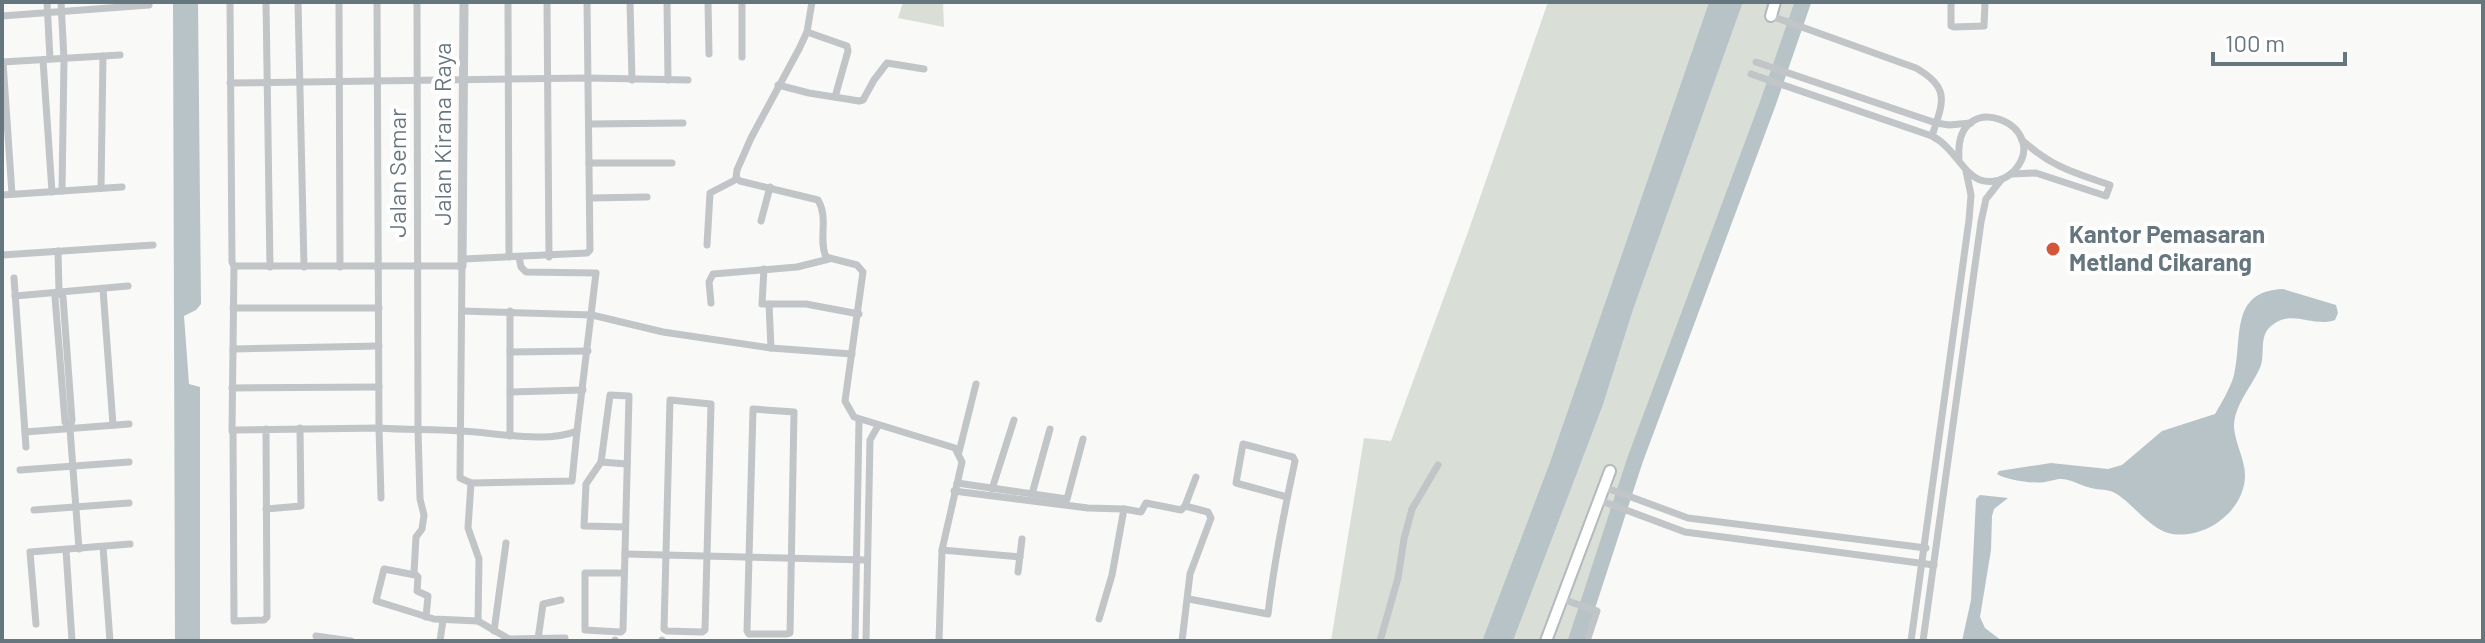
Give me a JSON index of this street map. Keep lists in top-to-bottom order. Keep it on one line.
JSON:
{"streets":{"street":["Jalan Kirana Raya","Jalan Semar"]},"places":["Kantor Pemasaran Metland Cikarang"],"scale_bar":"100 m"}
